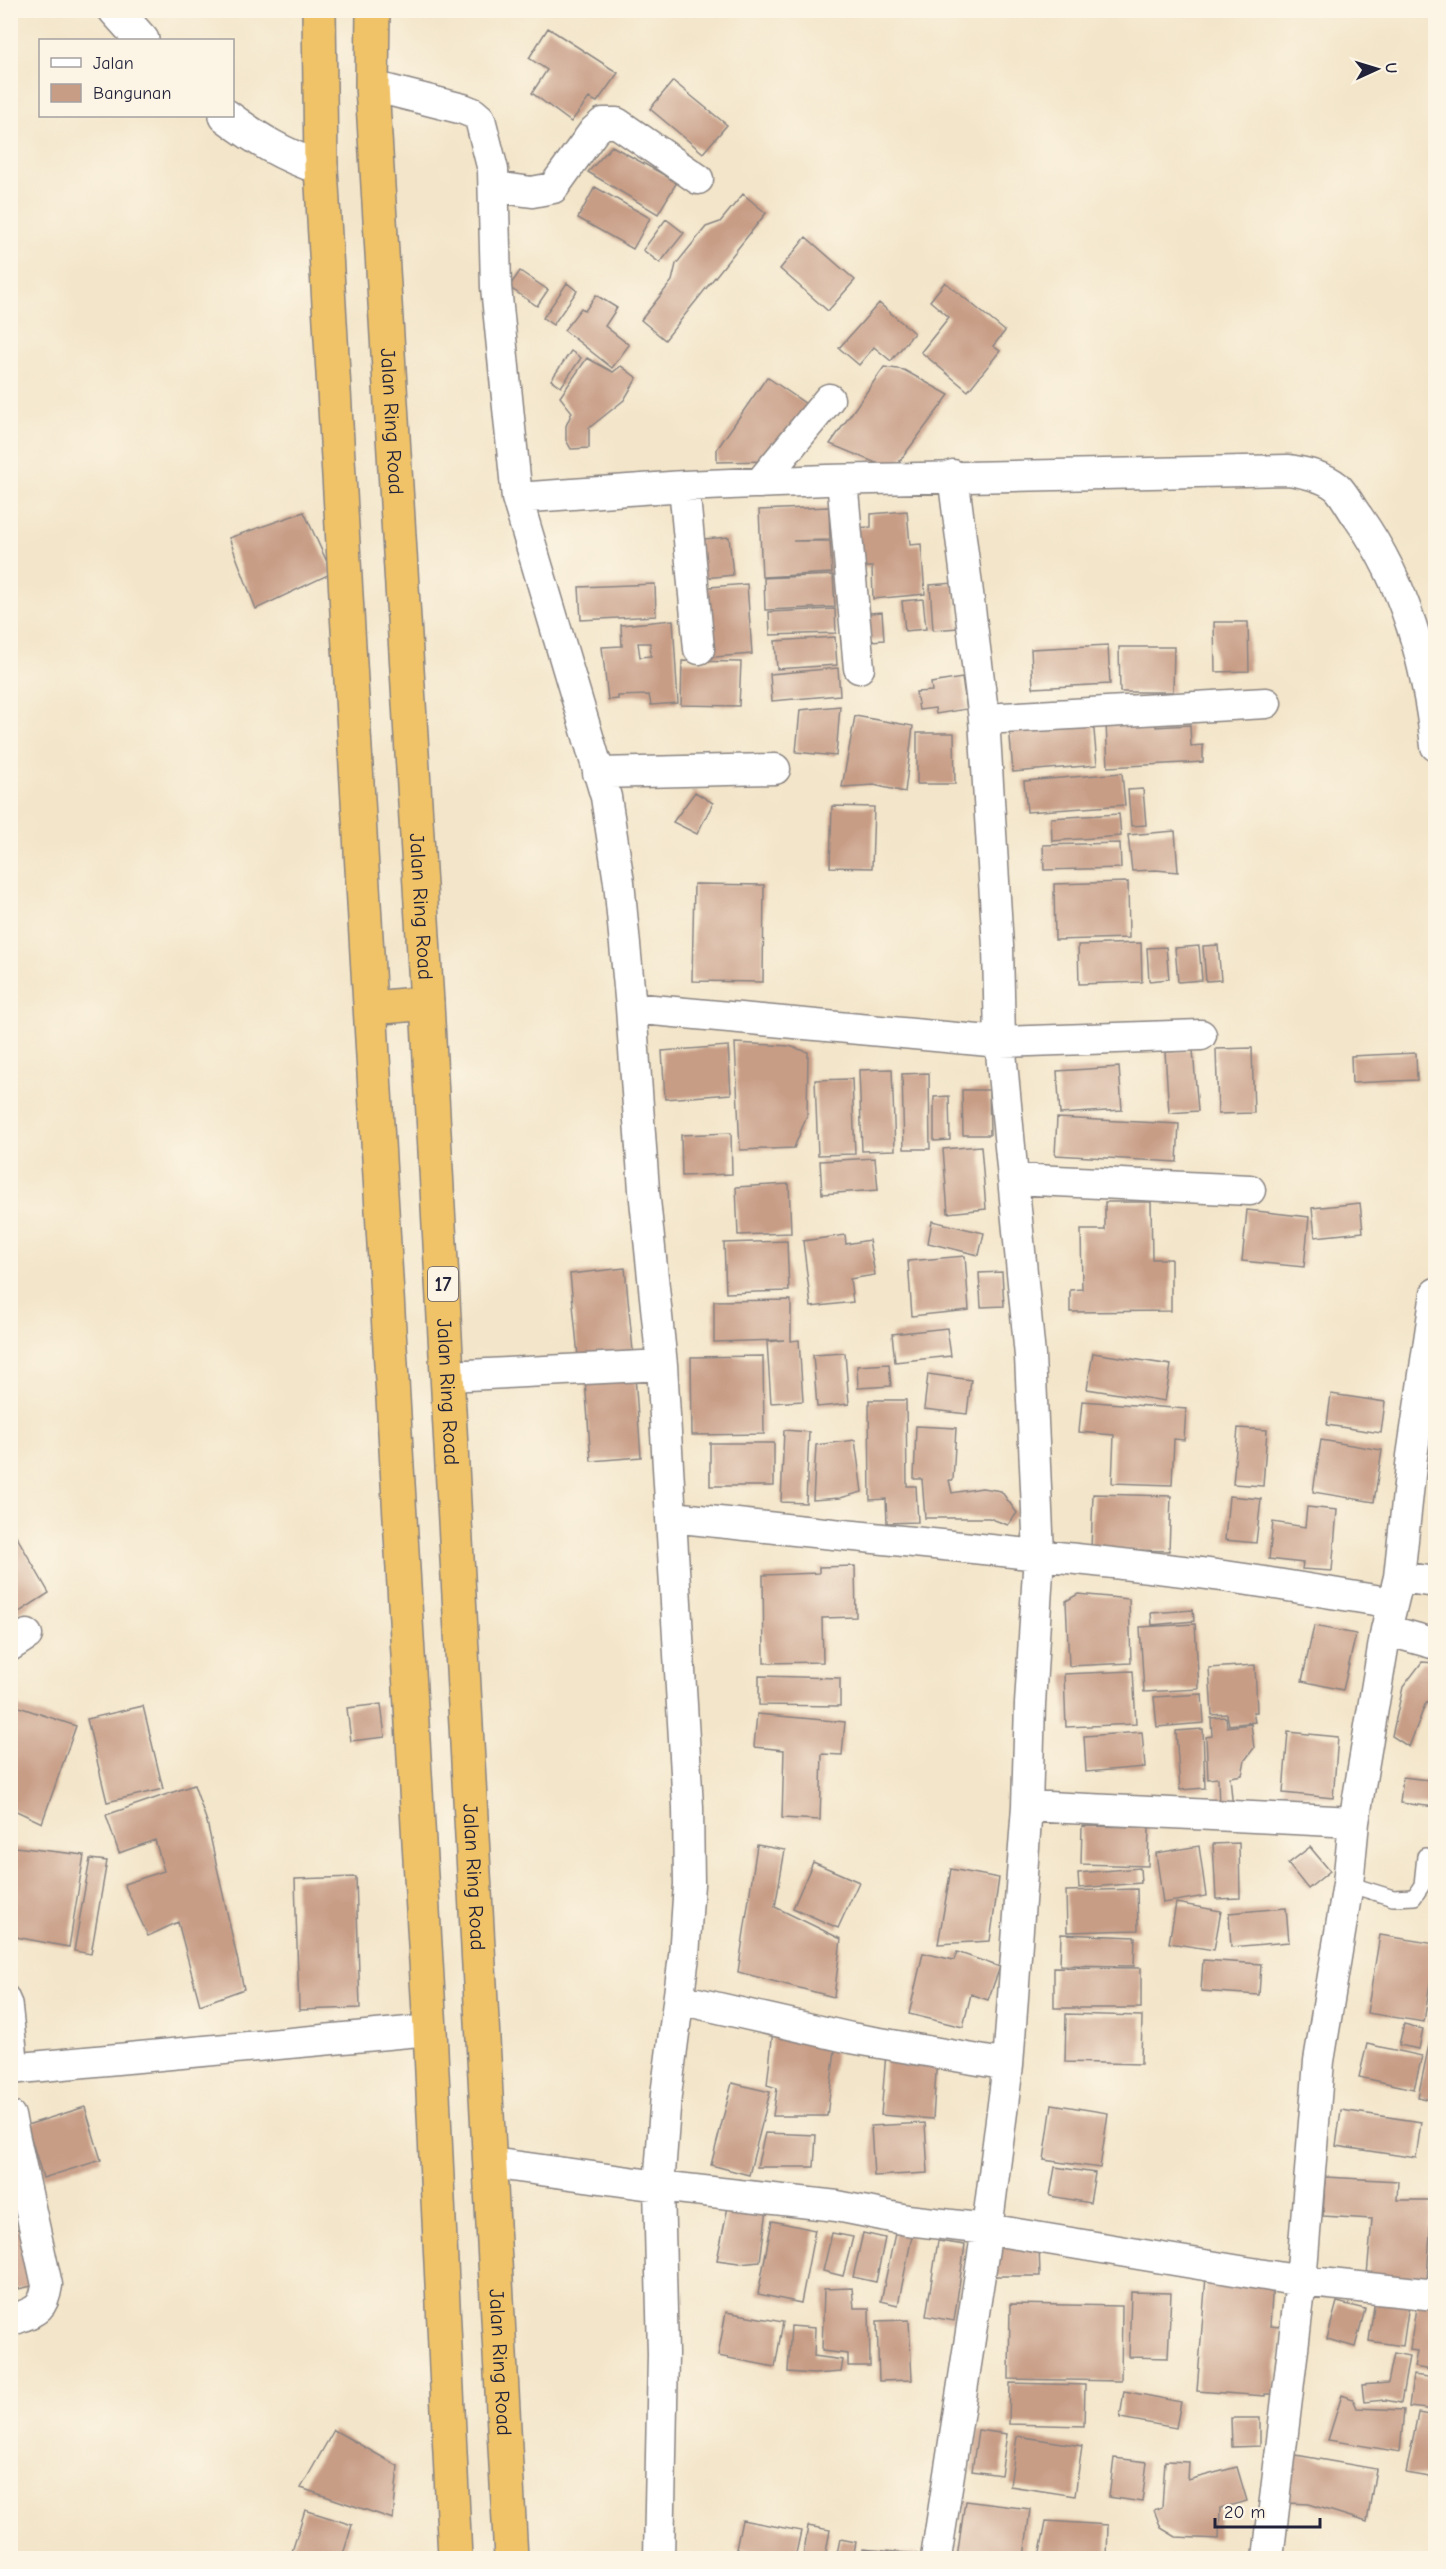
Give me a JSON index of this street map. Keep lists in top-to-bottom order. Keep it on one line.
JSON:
{"streets":{"highway":["Jalan Ring Road","17"]},"legend":["Jalan","Bangunan"],"scale_bar":"20 m","north":"right"}
